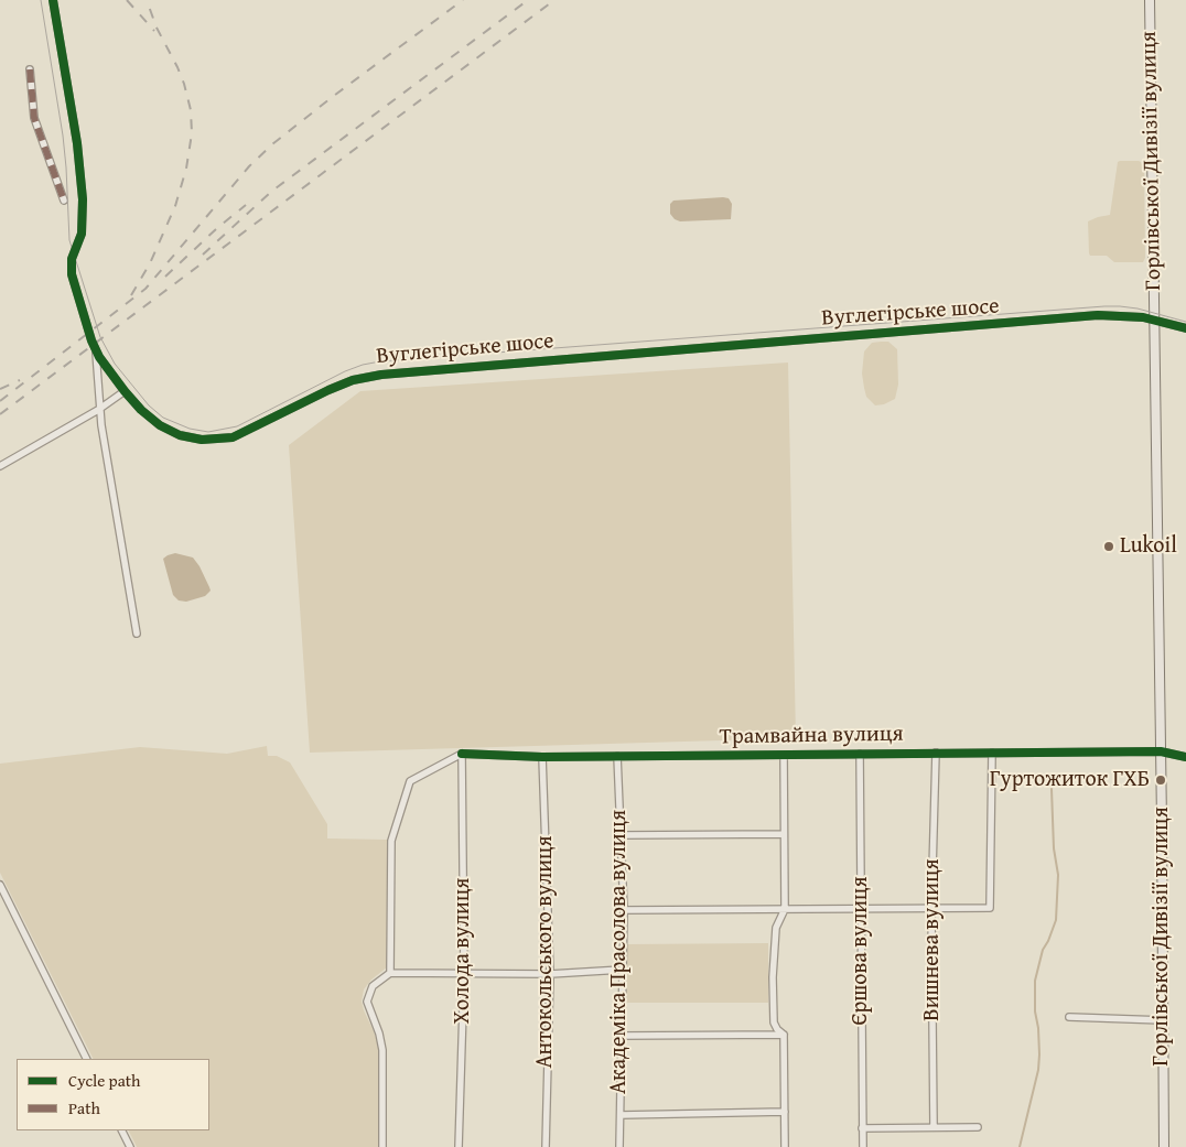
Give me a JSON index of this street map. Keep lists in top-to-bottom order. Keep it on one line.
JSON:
{"streets":{"main road":["Горлівської Дивізії вулиця"],"street":["Вуглегірське шосе","Трамвайна вулиця","Вишнева вулиця","Холода вулиця","Єршова вулиця","Антокольського вулиця","Академіка Прасолова вулиця"]},"crossings":[["Горлівської Дивізії вулиця","Вуглегірське шосе"],["Горлівської Дивізії вулиця","Трамвайна вулиця"],["Трамвайна вулиця","Вишнева вулиця"],["Трамвайна вулиця","Холода вулиця"],["Трамвайна вулиця","Єршова вулиця"],["Трамвайна вулиця","Антокольського вулиця"],["Трамвайна вулиця","Академіка Прасолова вулиця"]],"places":["Lukoil","Гуртожиток ГХБ"],"legend":["Cycle path","Path"]}
